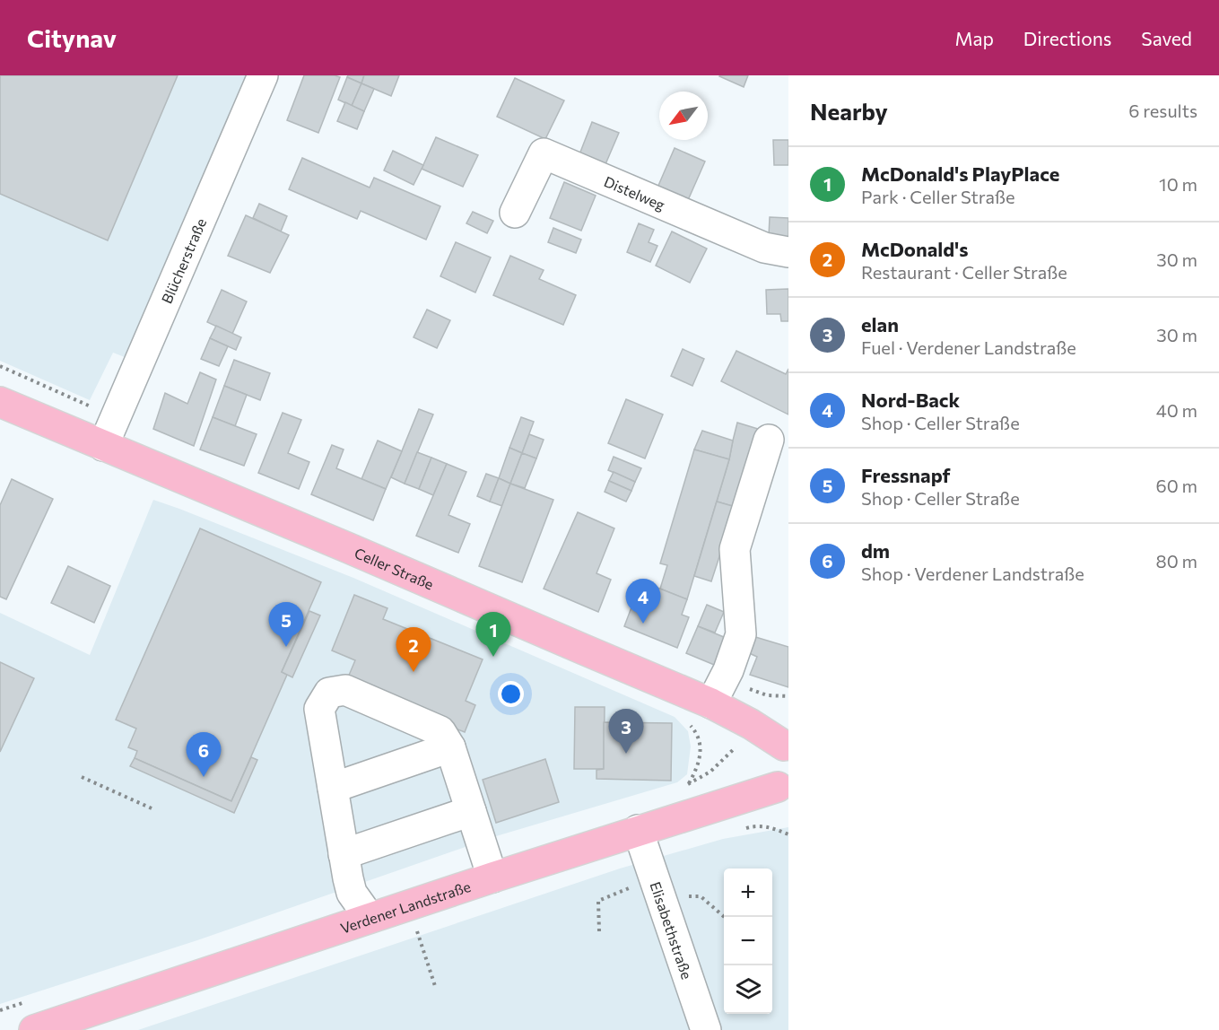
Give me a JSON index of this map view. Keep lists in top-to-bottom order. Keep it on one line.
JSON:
{"streets":{"main road":["Celler Straße","Verdener Landstraße"],"street":["Distelweg","Blücherstraße","Elisabethstraße"]},"crossings":[["Blücherstraße","Celler Straße"],["Verdener Landstraße","Elisabethstraße"]],"north":"bottom left","page":{"header":"Citynav","nav":["Map","Directions","Saved"],"heading":["Nearby","6 results"],"list":[{"mark":"1","name":"McDonald's PlayPlace","note":"Park · Celler Straße","value":"10 m"},{"mark":"2","name":"McDonald's","note":"Restaurant · Celler Straße","value":"30 m"},{"mark":"3","name":"elan","note":"Fuel · Verdener Landstraße","value":"30 m"},{"mark":"4","name":"Nord-Back","note":"Shop · Celler Straße","value":"40 m"},{"mark":"5","name":"Fressnapf","note":"Shop · Celler Straße","value":"60 m"},{"mark":"6","name":"dm","note":"Shop · Verdener Landstraße","value":"80 m"}],"pins":["4","5","1","2","3","6"],"map_buttons":["+","−"]}}
